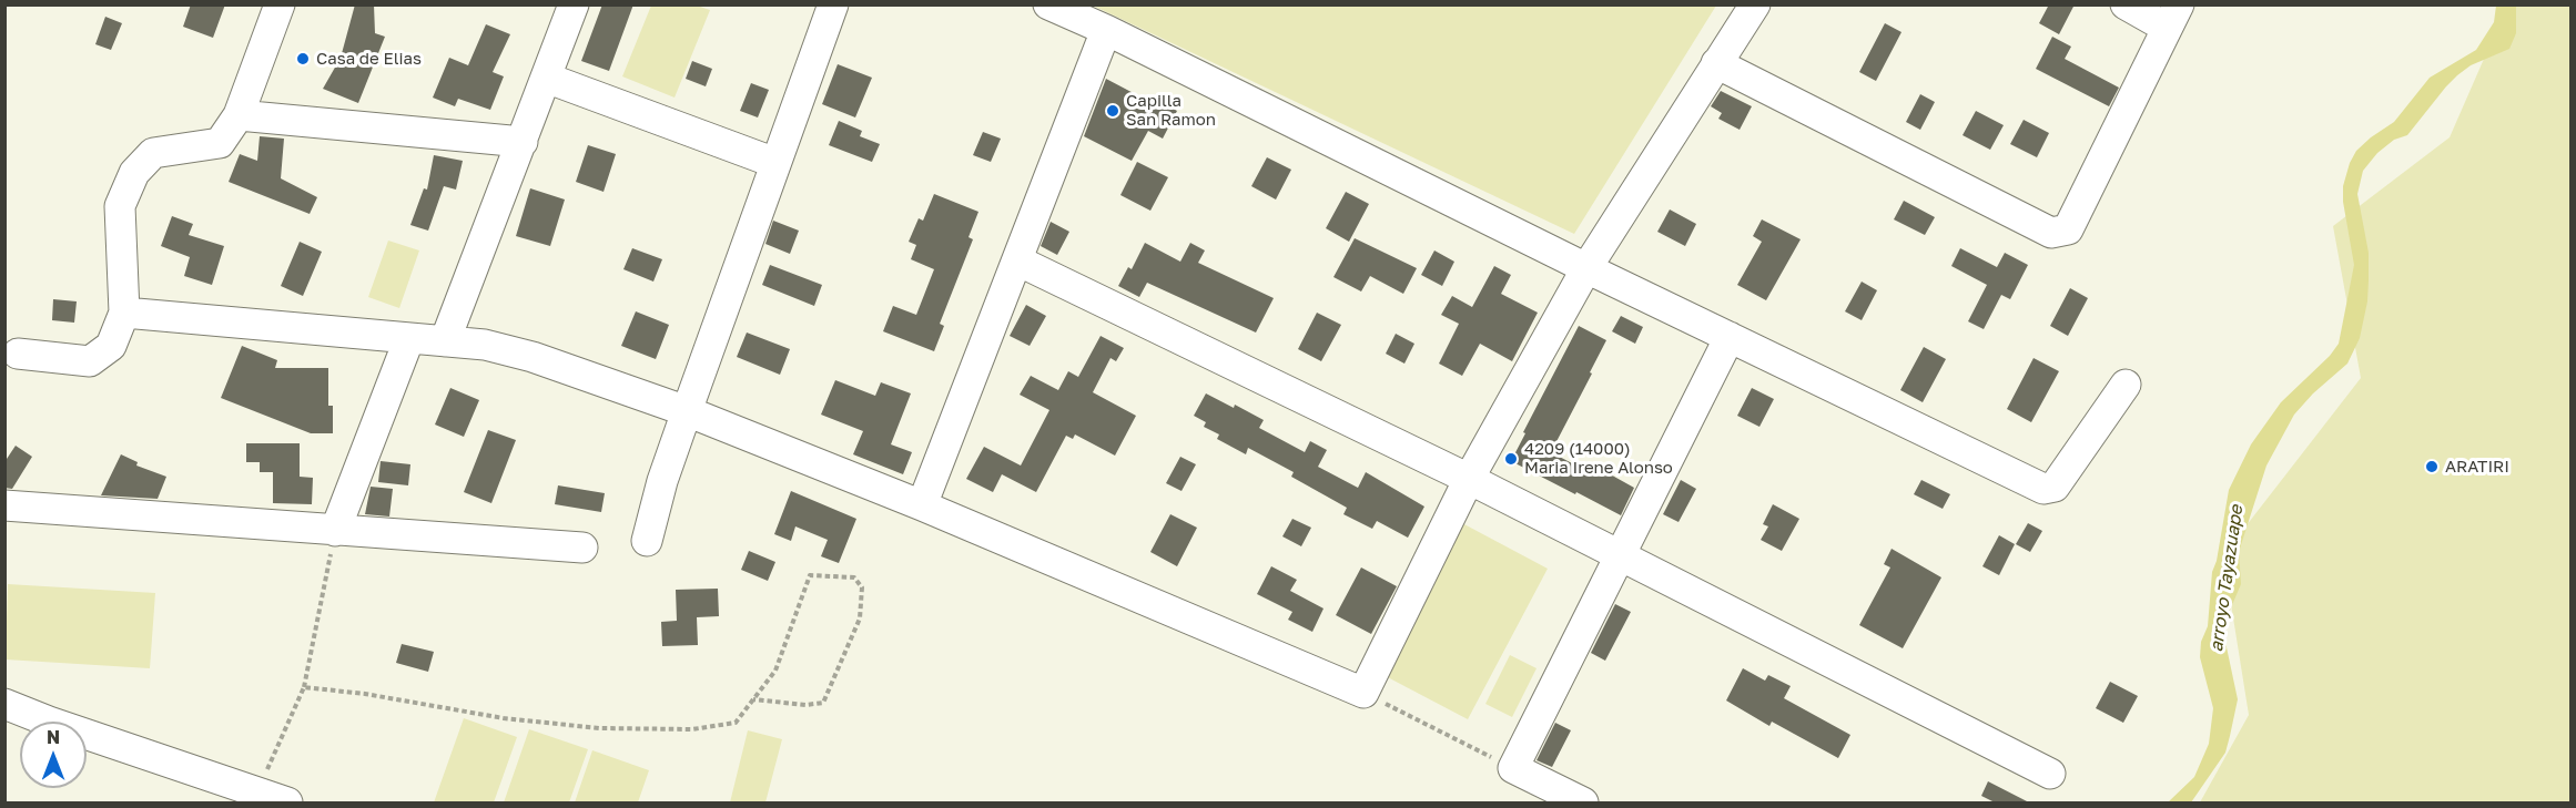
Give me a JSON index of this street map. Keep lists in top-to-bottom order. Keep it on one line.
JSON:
{"water":["arroyo Tayazuape"],"places":["Casa de Elias","Capilla San Ramon","4209 (14000) Maria Irene Alonso","ARATIRI"],"north":"top"}
